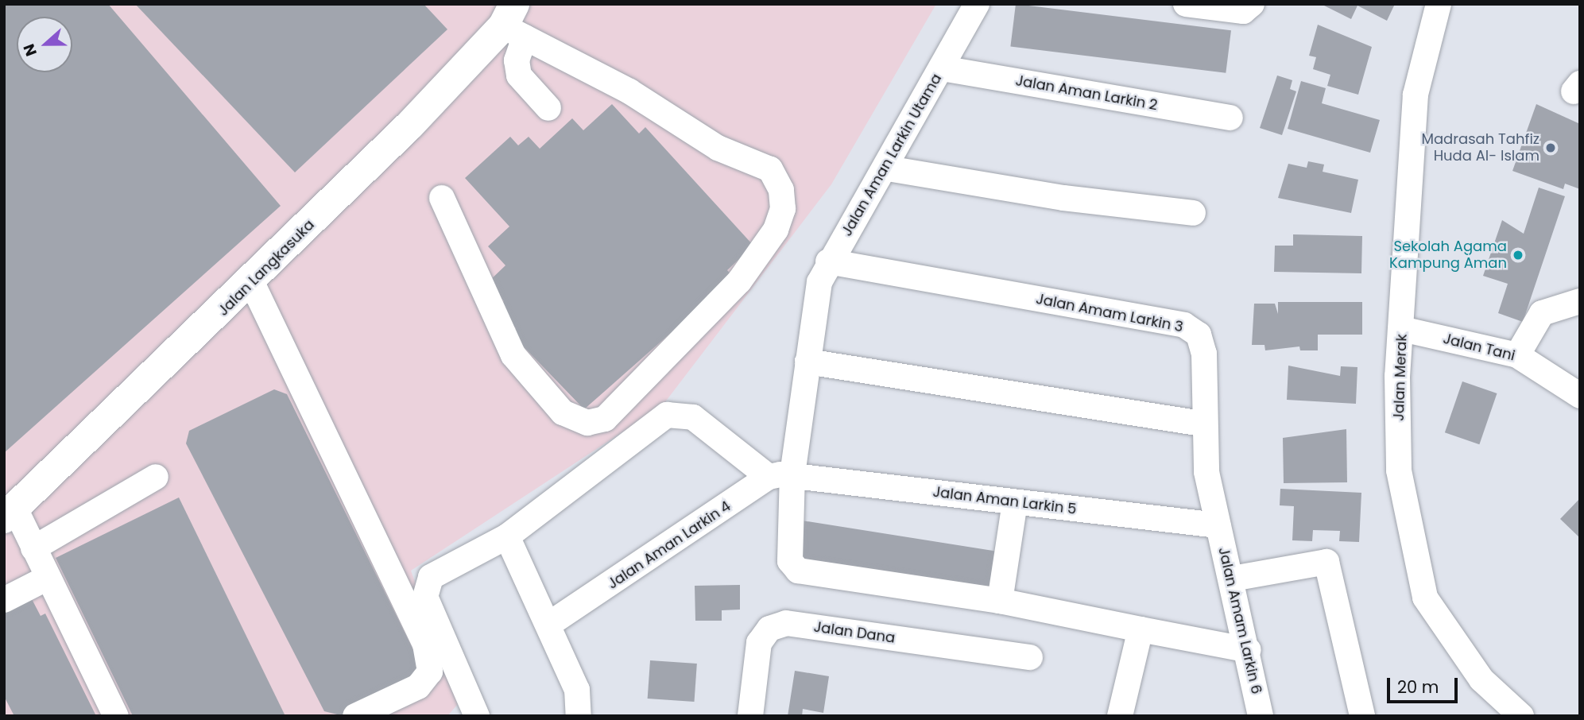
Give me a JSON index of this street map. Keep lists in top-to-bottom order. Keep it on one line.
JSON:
{"streets":{"main road":["Jalan Langkasuka"],"street":["Jalan Aman Larkin 2","Jalan Aman Larkin Utama","Jalan Amam Larkin 3","Jalan Tani","Jalan Merak","Jalan Aman Larkin 5","Jalan Aman Larkin 4","Jalan Amam Larkin 6","Jalan Dana"]},"crossings":[["Jalan Aman Larkin 2","Jalan Aman Larkin Utama"],["Jalan Aman Larkin Utama","Jalan Amam Larkin 3"],["Jalan Aman Larkin Utama","Jalan Aman Larkin 5"],["Jalan Aman Larkin Utama","Jalan Aman Larkin 4"],["Jalan Amam Larkin 3","Jalan Aman Larkin 5"],["Jalan Amam Larkin 3","Jalan Amam Larkin 6"],["Jalan Tani","Jalan Merak"],["Jalan Aman Larkin 5","Jalan Aman Larkin 4"],["Jalan Aman Larkin 5","Jalan Amam Larkin 6"]],"places":["Madrasah Tahfiz Huda Al- Islam","Sekolah Agama Kampung Aman"],"scale_bar":"20 m","north":"left"}
